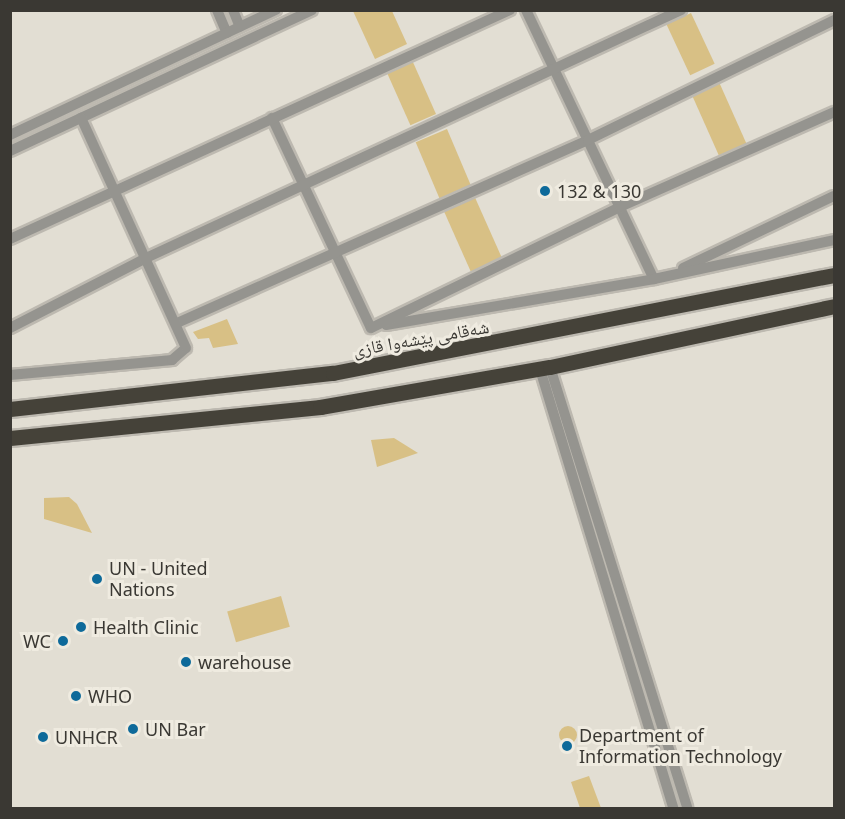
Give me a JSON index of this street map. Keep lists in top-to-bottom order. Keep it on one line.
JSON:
{"streets":{"highway":["شەقامی پێشەوا قازی"]},"places":["132 & 130","UN - United Nations","Health Clinic","WC","warehouse","WHO","UN Bar","UNHCR","Department of Information Technology"]}
